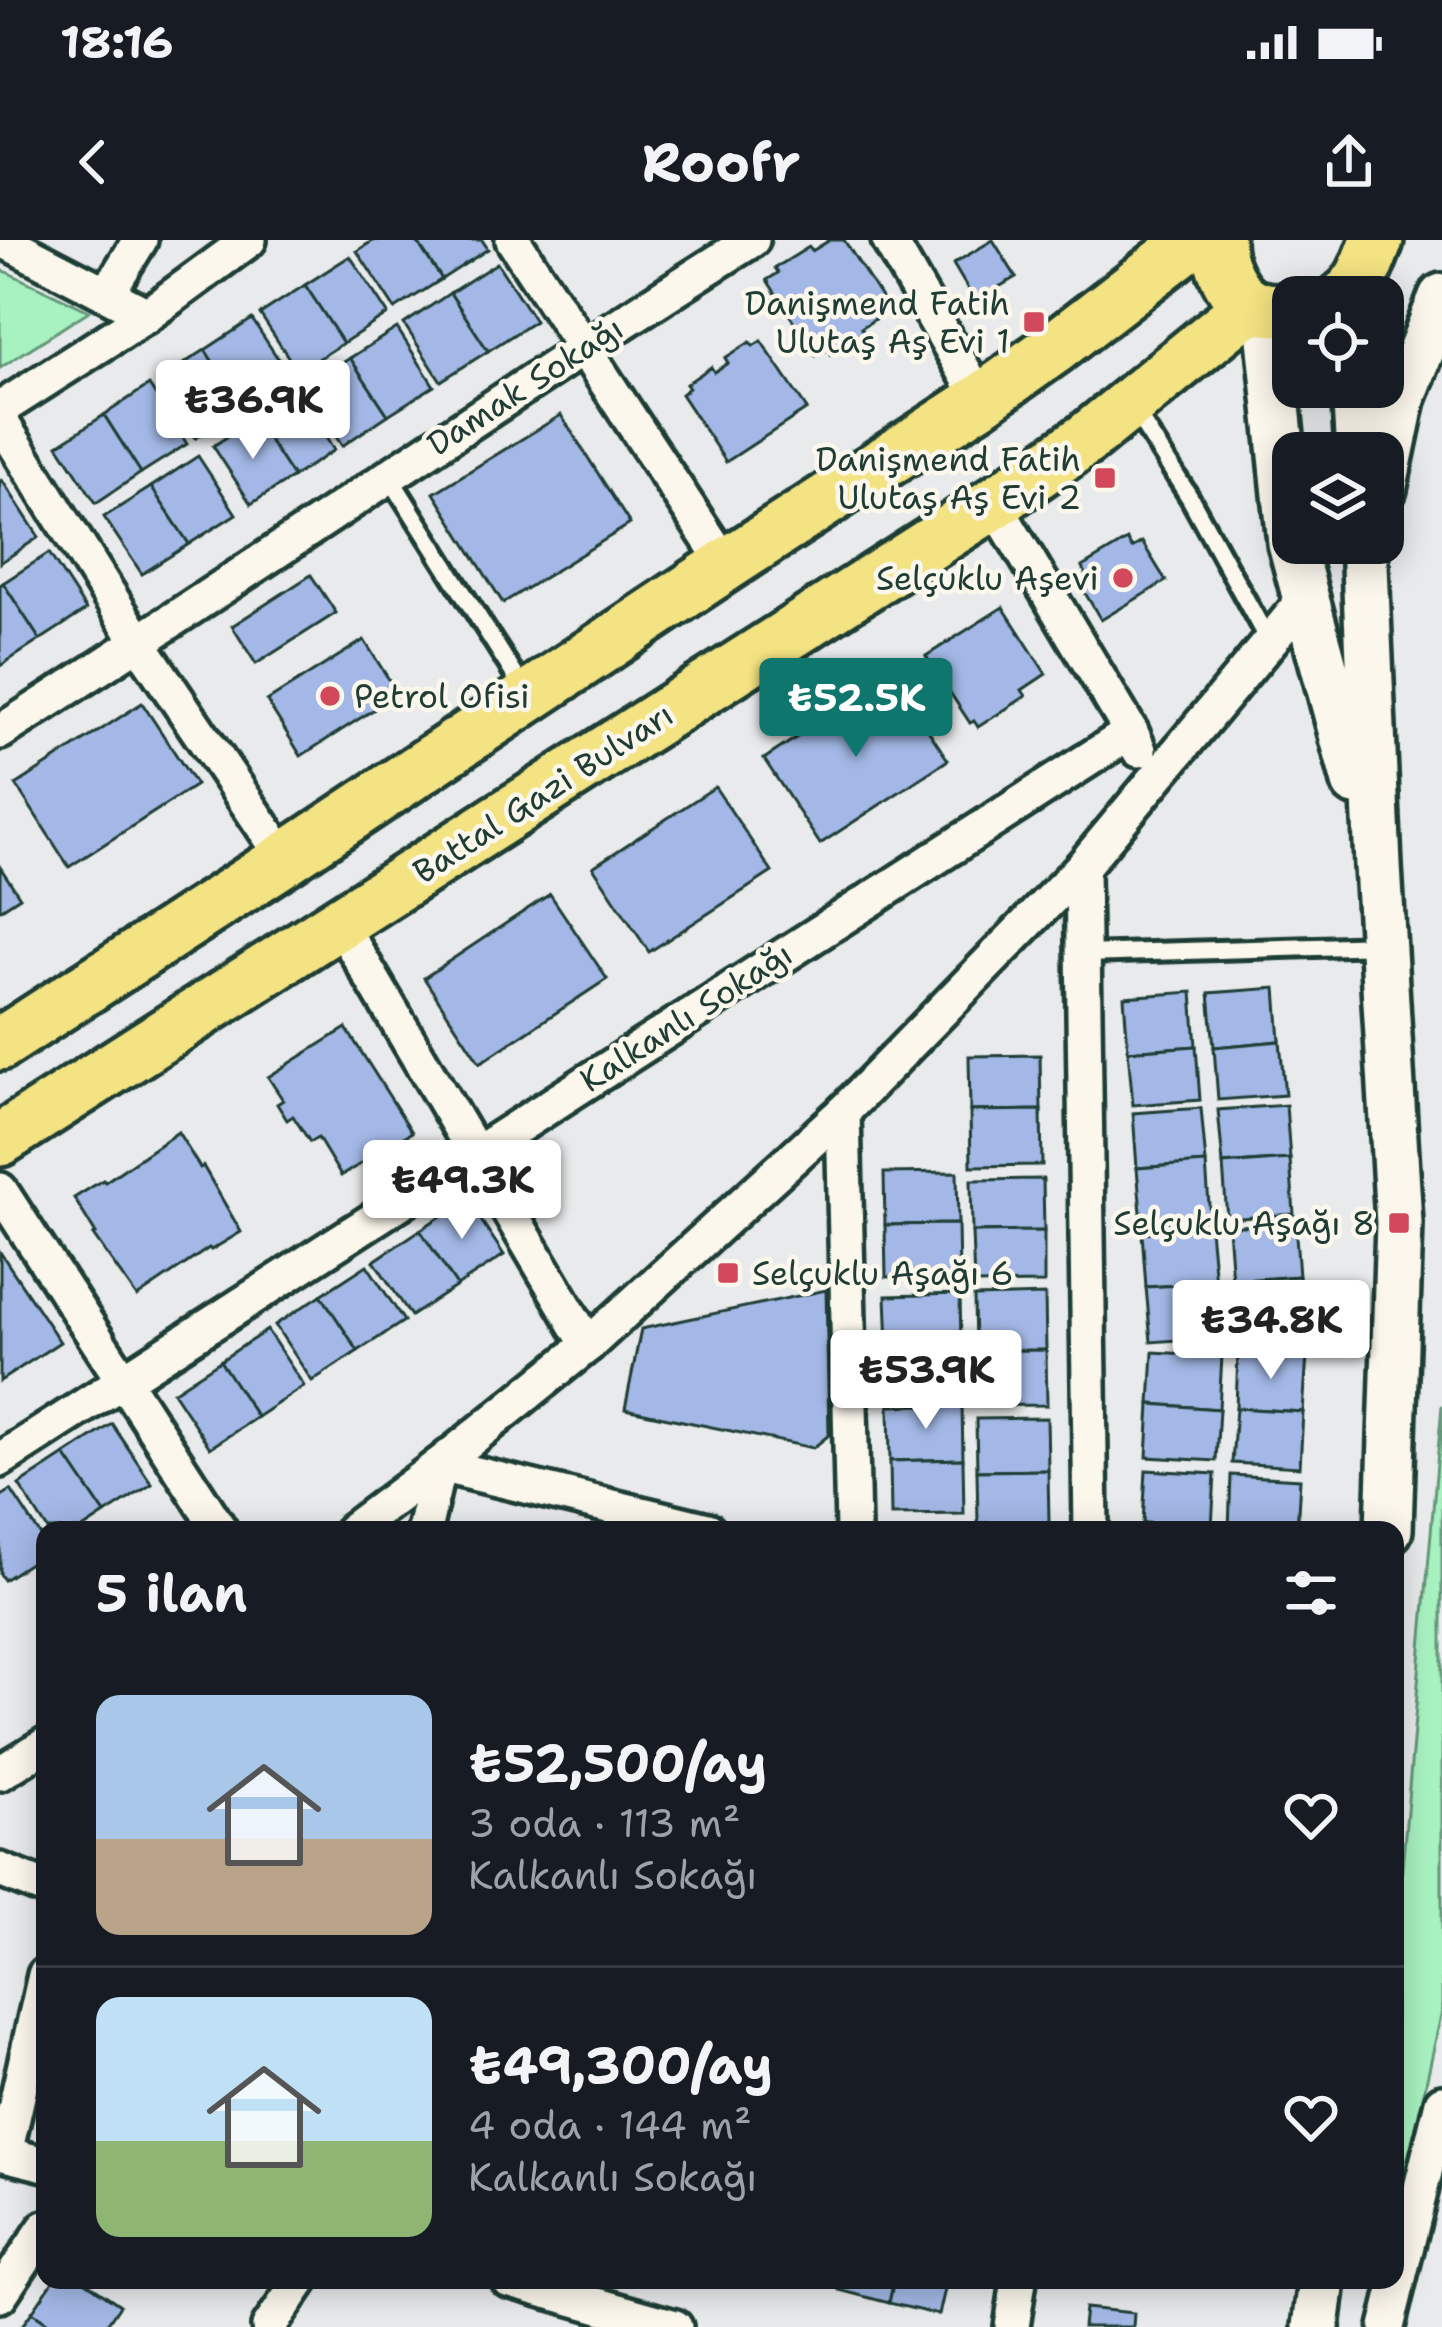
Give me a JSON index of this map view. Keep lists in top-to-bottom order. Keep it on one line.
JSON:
{"streets":{"main road":["Battal Gazi Bulvarı"],"street":["Damak Sokağı","Kalkanlı Sokağı"]},"places":{"transit":["Danişmend Fatih Ulutaş Aş Evi 1","Danişmend Fatih Ulutaş Aş Evi 2","Selçuklu Aşağı 8","Selçuklu Aşağı 6"],"other":["Selçuklu Aşevi","Petrol Ofisi"]},"page":{"status":"18:16","header":"Roofr","price":["₺36.9K","₺52.5K","₺49.3K","₺34.8K","₺53.9K"],"heading":"5 ilan","list":[{"name":"₺52,500/ay","note":"3 oda · 113 m² · Kalkanlı Sokağı"},{"name":"₺49,300/ay","note":"4 oda · 144 m² · Kalkanlı Sokağı"}]}}
